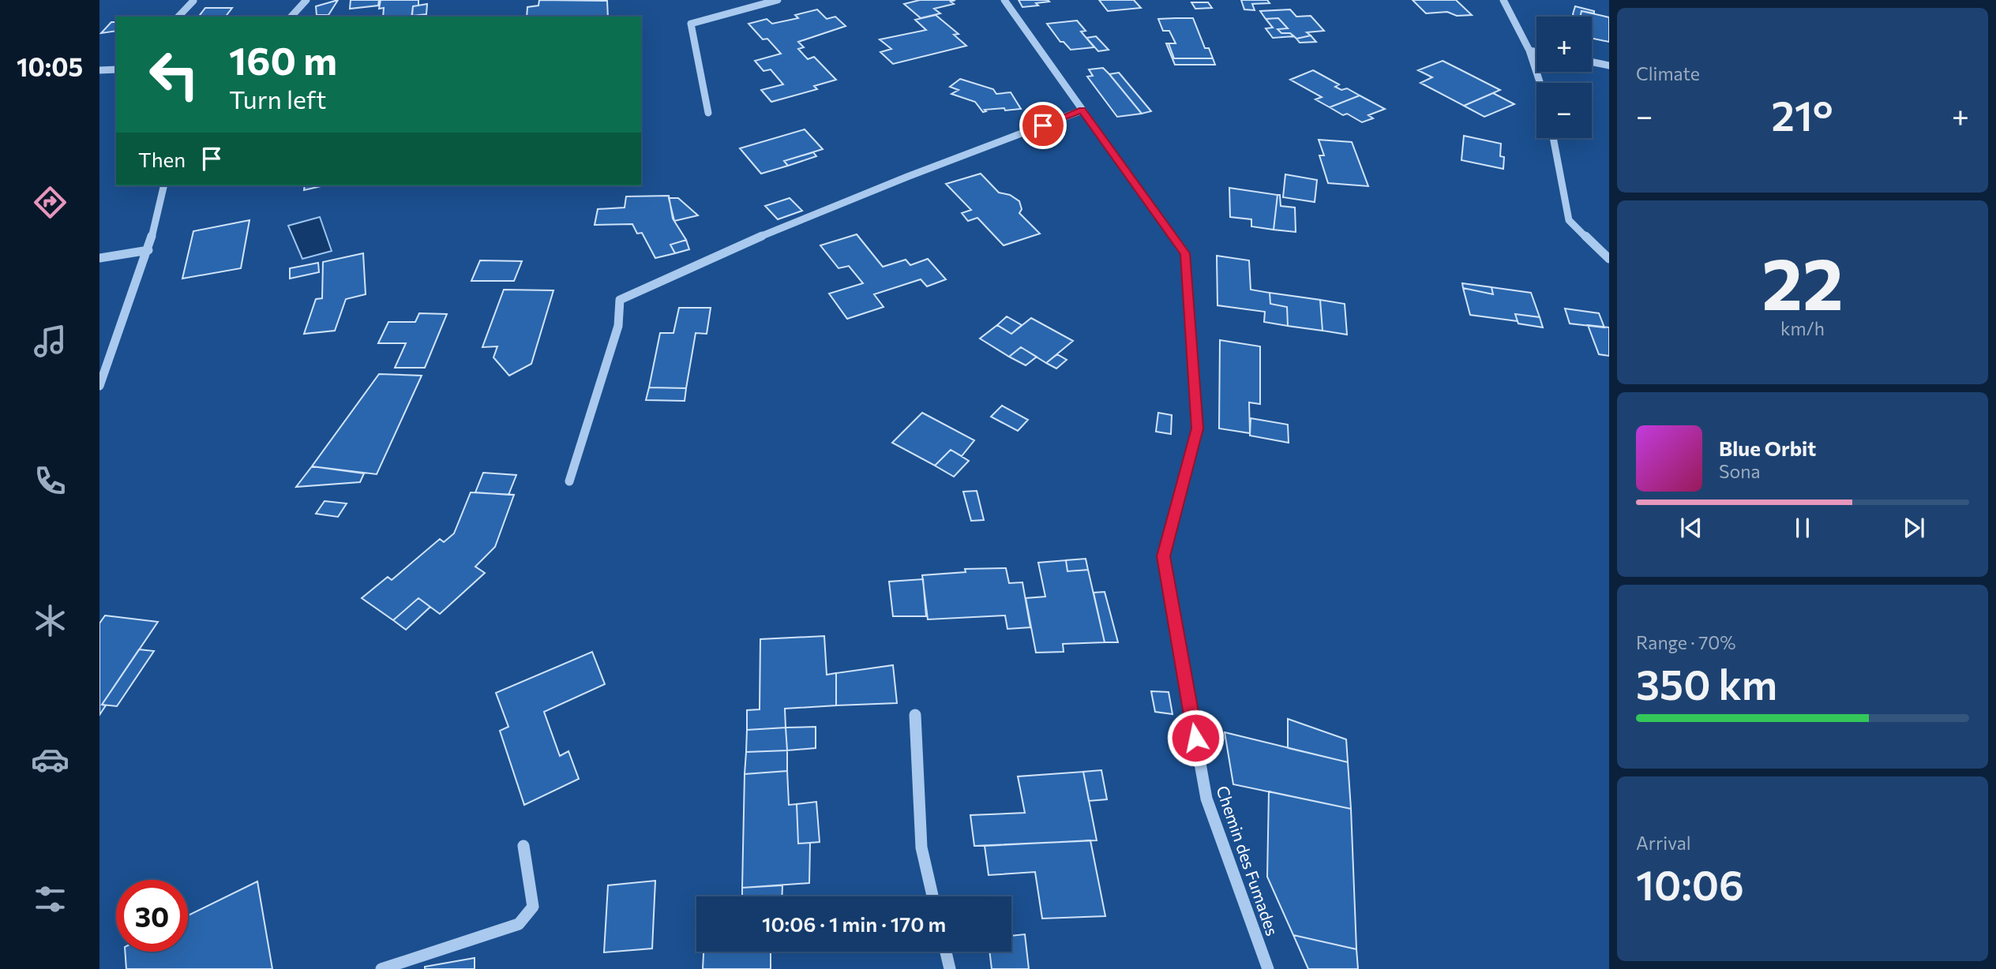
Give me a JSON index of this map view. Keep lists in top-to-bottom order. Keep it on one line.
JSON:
{"streets":{"street":["Chemin des Fumades"]},"page":{"tabs":"10:05","tile":["Climate",["22","km/h"],["Range · 70%","350 km"],["Arrival","10:06"]],"map_buttons":["+","−"],"turn":["160 m","Turn left"],"heat":["−","21°","+"],"then":"Then","song":["Blue Orbit","Sona"],"limit":"30","trip":"10:06 · 1 min · 170 m"}}
